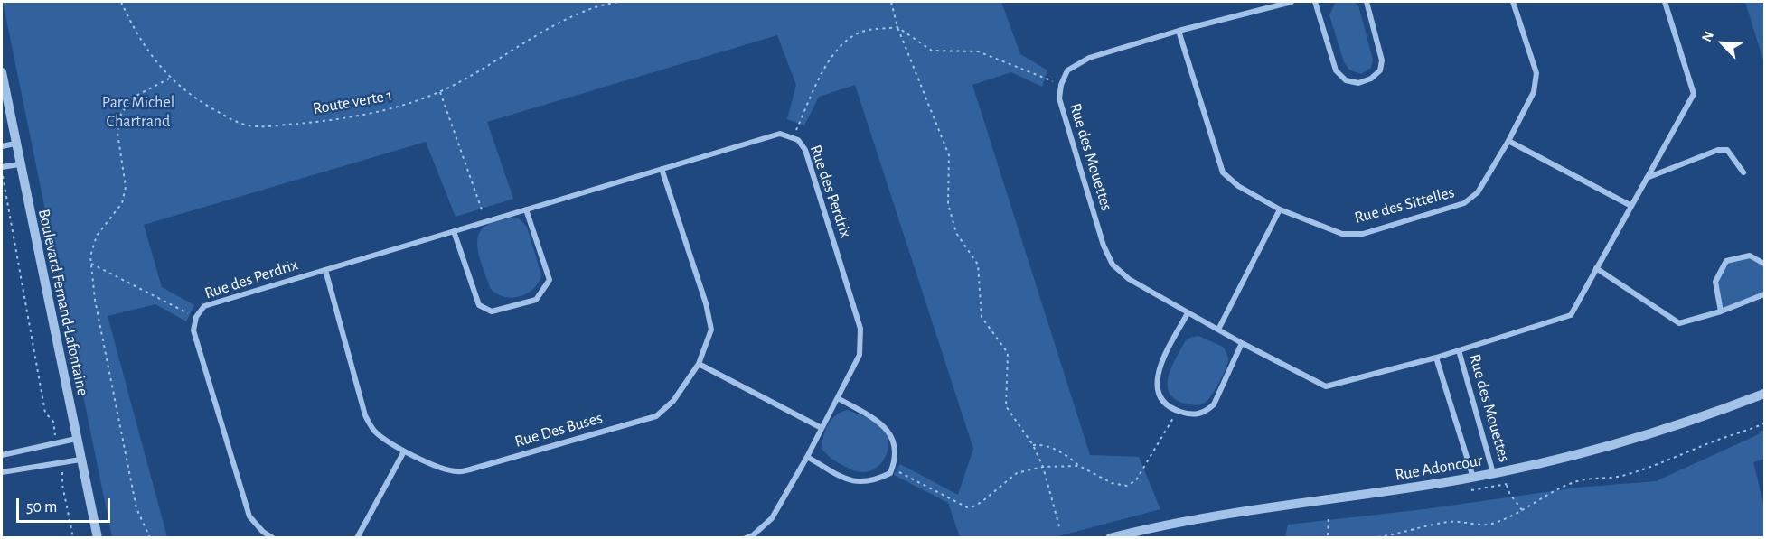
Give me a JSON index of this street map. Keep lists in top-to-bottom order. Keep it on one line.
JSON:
{"streets":{"street":["Rue des Mouettes","Rue des Perdrix","Rue des Sittelles","Boulevard Fernand-Lafontaine","Rue Des Buses","Rue Adoncour"],"path":["Route verte 1"]},"crossings":[["Rue des Mouettes","Rue des Sittelles"],["Rue des Mouettes","Rue Adoncour"],["Rue des Perdrix","Rue Des Buses"]],"parks":["Parc Michel Chartrand"],"scale_bar":"50 m","north":"top left"}
